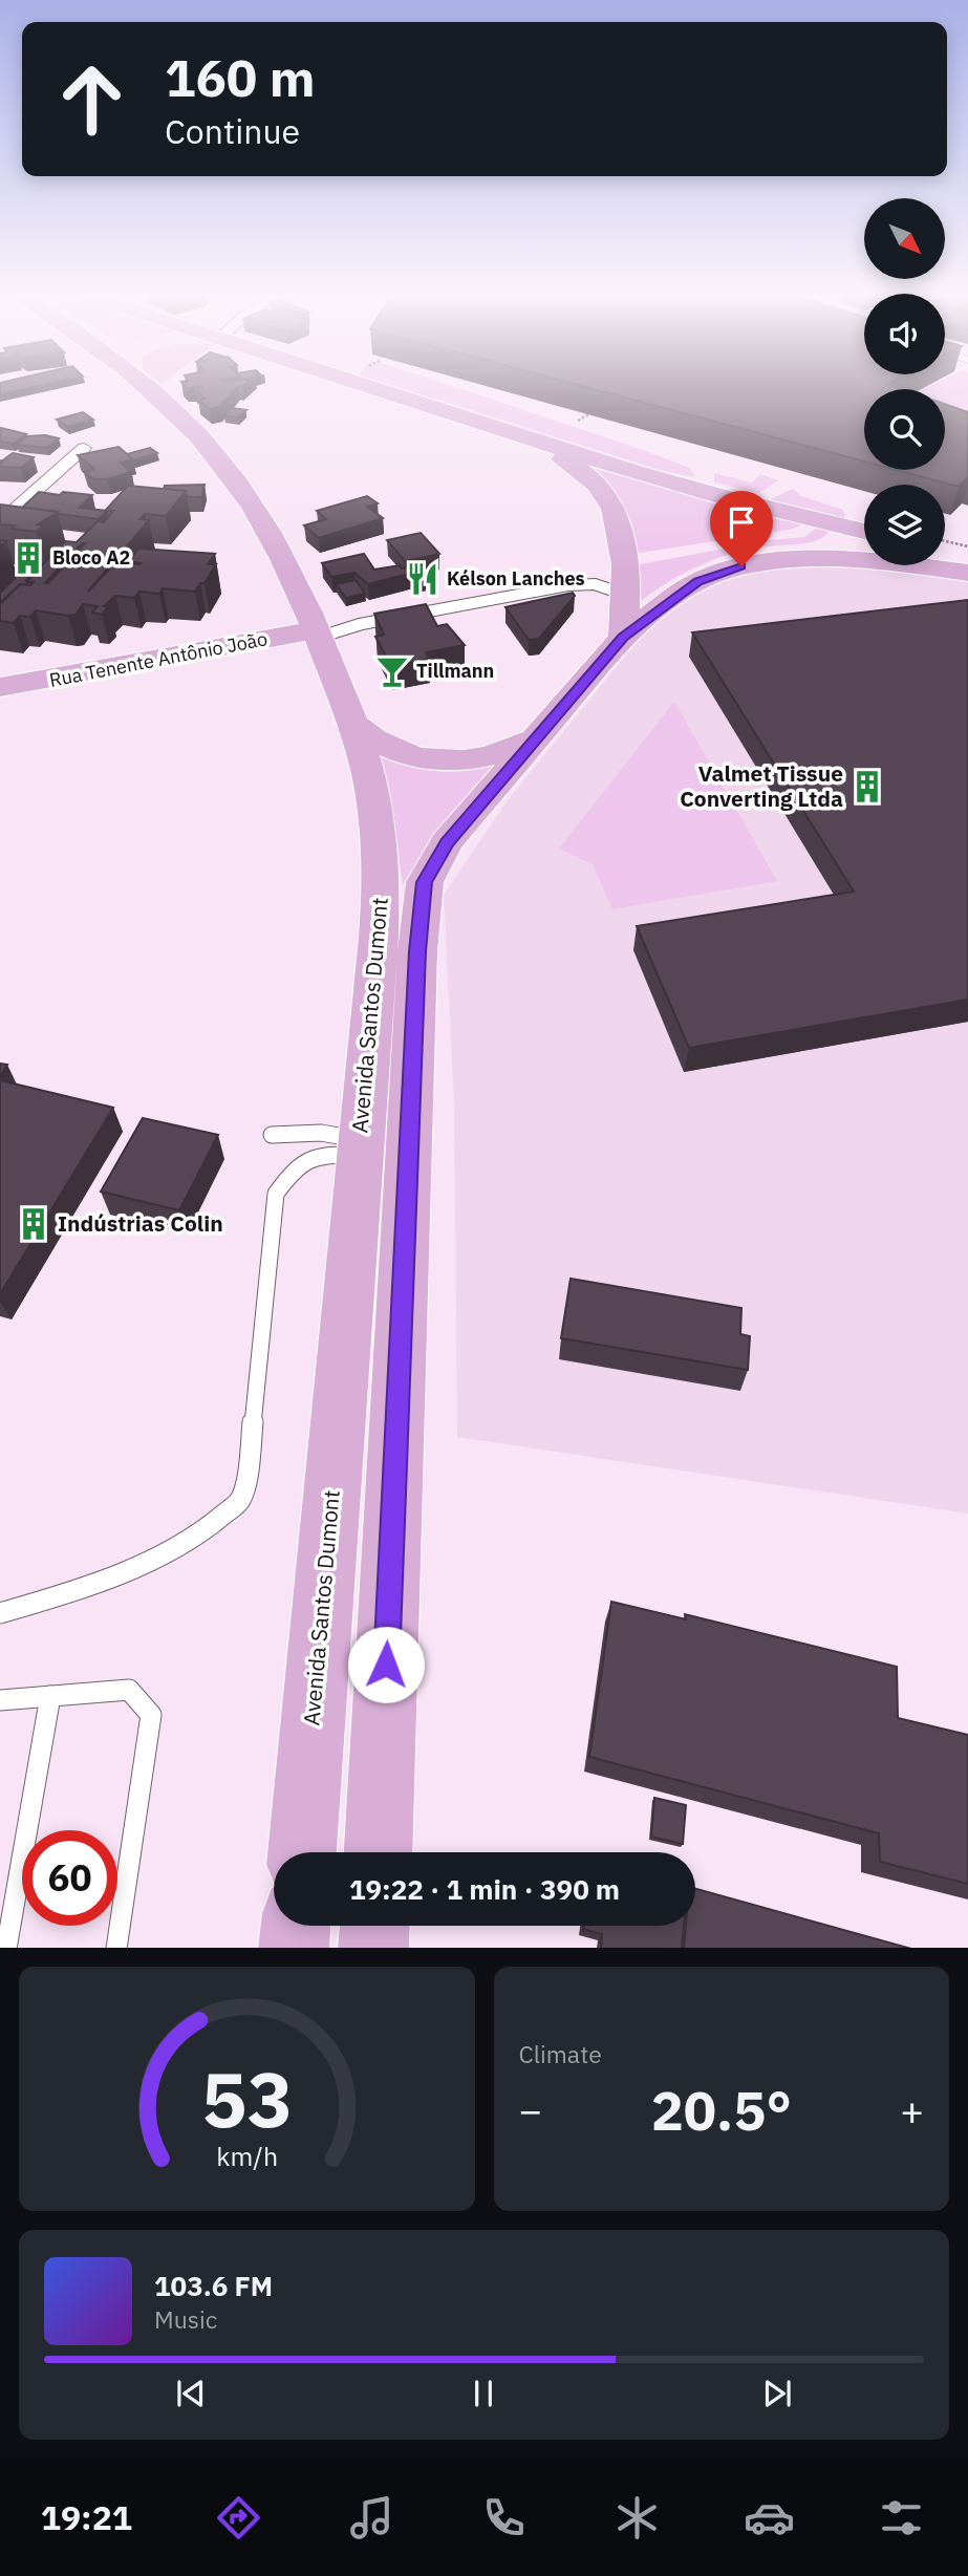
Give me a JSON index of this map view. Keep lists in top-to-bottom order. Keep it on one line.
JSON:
{"streets":{"main road":["Rua Tenente Antônio João","Avenida Santos Dumont"]},"crossings":[["Rua Tenente Antônio João","Avenida Santos Dumont"]],"places":{"building":["Bloco A2","Valmet Tissue Converting Ltda","Indústrias Colin"],"restaurant":["Kélson Lanches"],"bar":["Tillmann"]},"north":"bottom right","page":{"turn":["160 m","Continue"],"limit":"60","trip":"19:22 · 1 min · 390 m","tile":"Climate","heat":["−","20.5°","+"],"song":["103.6 FM","Music"],"tabs":"19:21","gauge":["53","km/h"]}}
